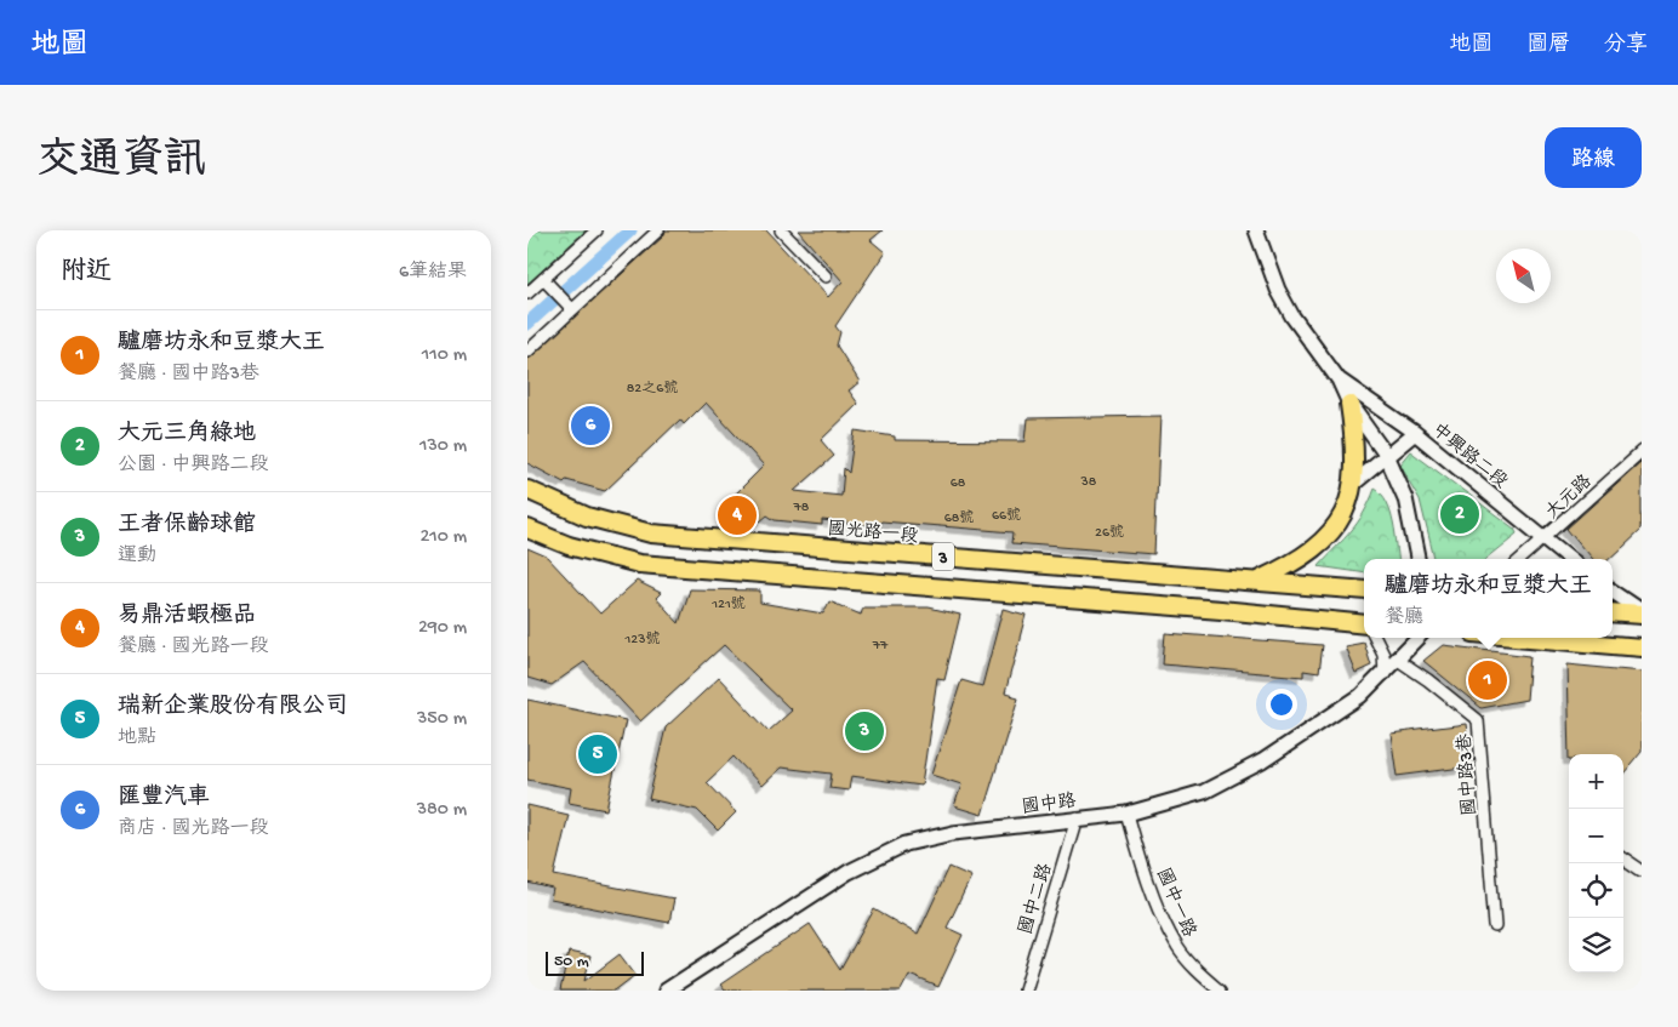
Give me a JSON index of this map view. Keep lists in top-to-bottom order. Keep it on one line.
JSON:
{"streets":{"main road":["國光路一段","3"],"street":["中興路二段","大元路","國中路3巷","國中路","國中二路","國中一路"]},"crossings":[["中興路二段","大元路"],["國中路3巷","國中路"],["國中路","國中二路"],["國中路","國中一路"]],"house_numbers":["82之6號","38","68","78","66號","68號","26號","121號","123號","77"],"scale_bar":"50 m","north":"top left","page":{"header":"地圖","nav":["地圖","圖層","分享"],"title":"交通資訊","buttons":"路線","heading":["附近","6筆結果"],"list":[{"mark":"1","name":"驢磨坊永和豆漿大王","note":"餐廳 · 國中路3巷","value":"110 m"},{"mark":"2","name":"大元三角綠地","note":"公園 · 中興路二段","value":"130 m"},{"mark":"3","name":"王者保齡球館","note":"運動","value":"210 m"},{"mark":"4","name":"易鼎活蝦極品","note":"餐廳 · 國光路一段","value":"290 m"},{"mark":"5","name":"瑞新企業股份有限公司","note":"地點","value":"350 m"},{"mark":"6","name":"匯豐汽車","note":"商店 · 國光路一段","value":"380 m"}],"pins":["6","2","4","1","3","5"],"popup":["驢磨坊永和豆漿大王","餐廳"],"map_buttons":["+","−"],"scale":"50 m"}}
